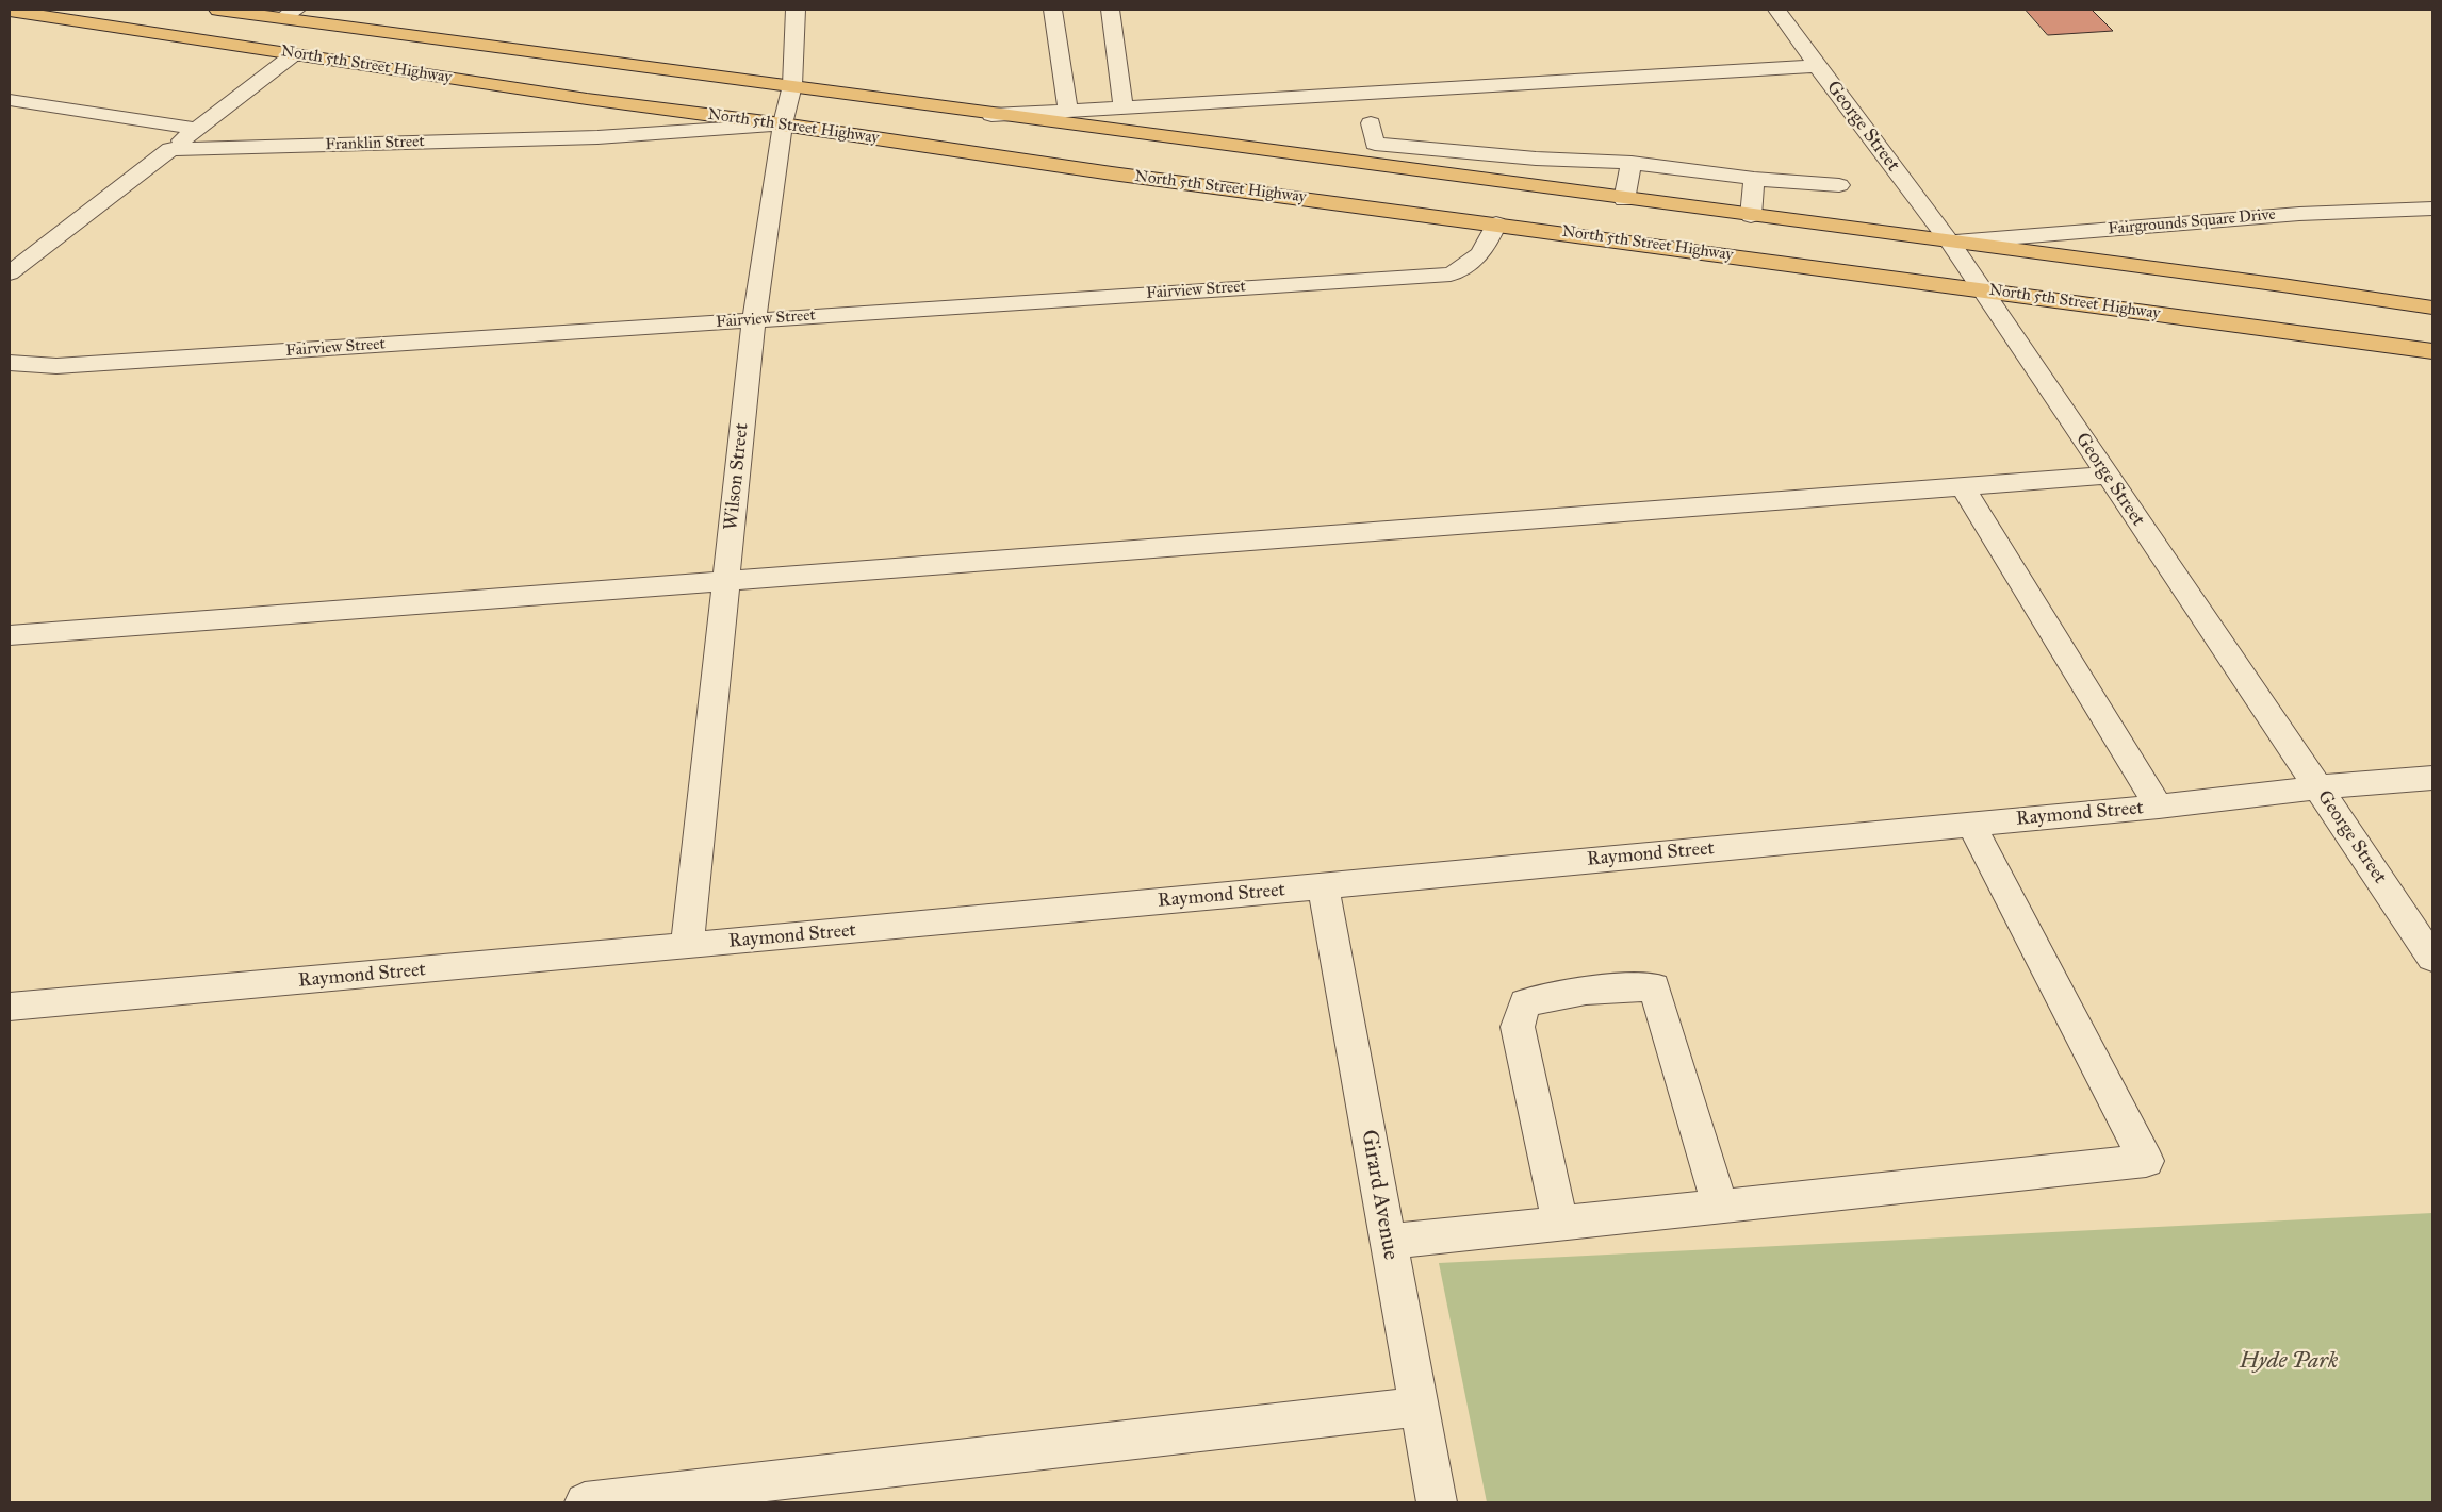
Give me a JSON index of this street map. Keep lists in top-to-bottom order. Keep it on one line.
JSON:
{"streets":{"main road":["North 5th Street Highway"],"street":["George Street","Franklin Street","Fairgrounds Square Drive","Fairview Street","Wilson Street","Raymond Street","Girard Avenue"]},"crossings":[["North 5th Street Highway","George Street"],["North 5th Street Highway","Franklin Street"],["North 5th Street Highway","Fairgrounds Square Drive"],["North 5th Street Highway","Fairview Street"],["North 5th Street Highway","Wilson Street"],["George Street","Fairgrounds Square Drive"],["George Street","Raymond Street"],["Franklin Street","Wilson Street"],["Fairview Street","Wilson Street"],["Wilson Street","Raymond Street"],["Raymond Street","Girard Avenue"]],"parks":["Hyde Park"]}
